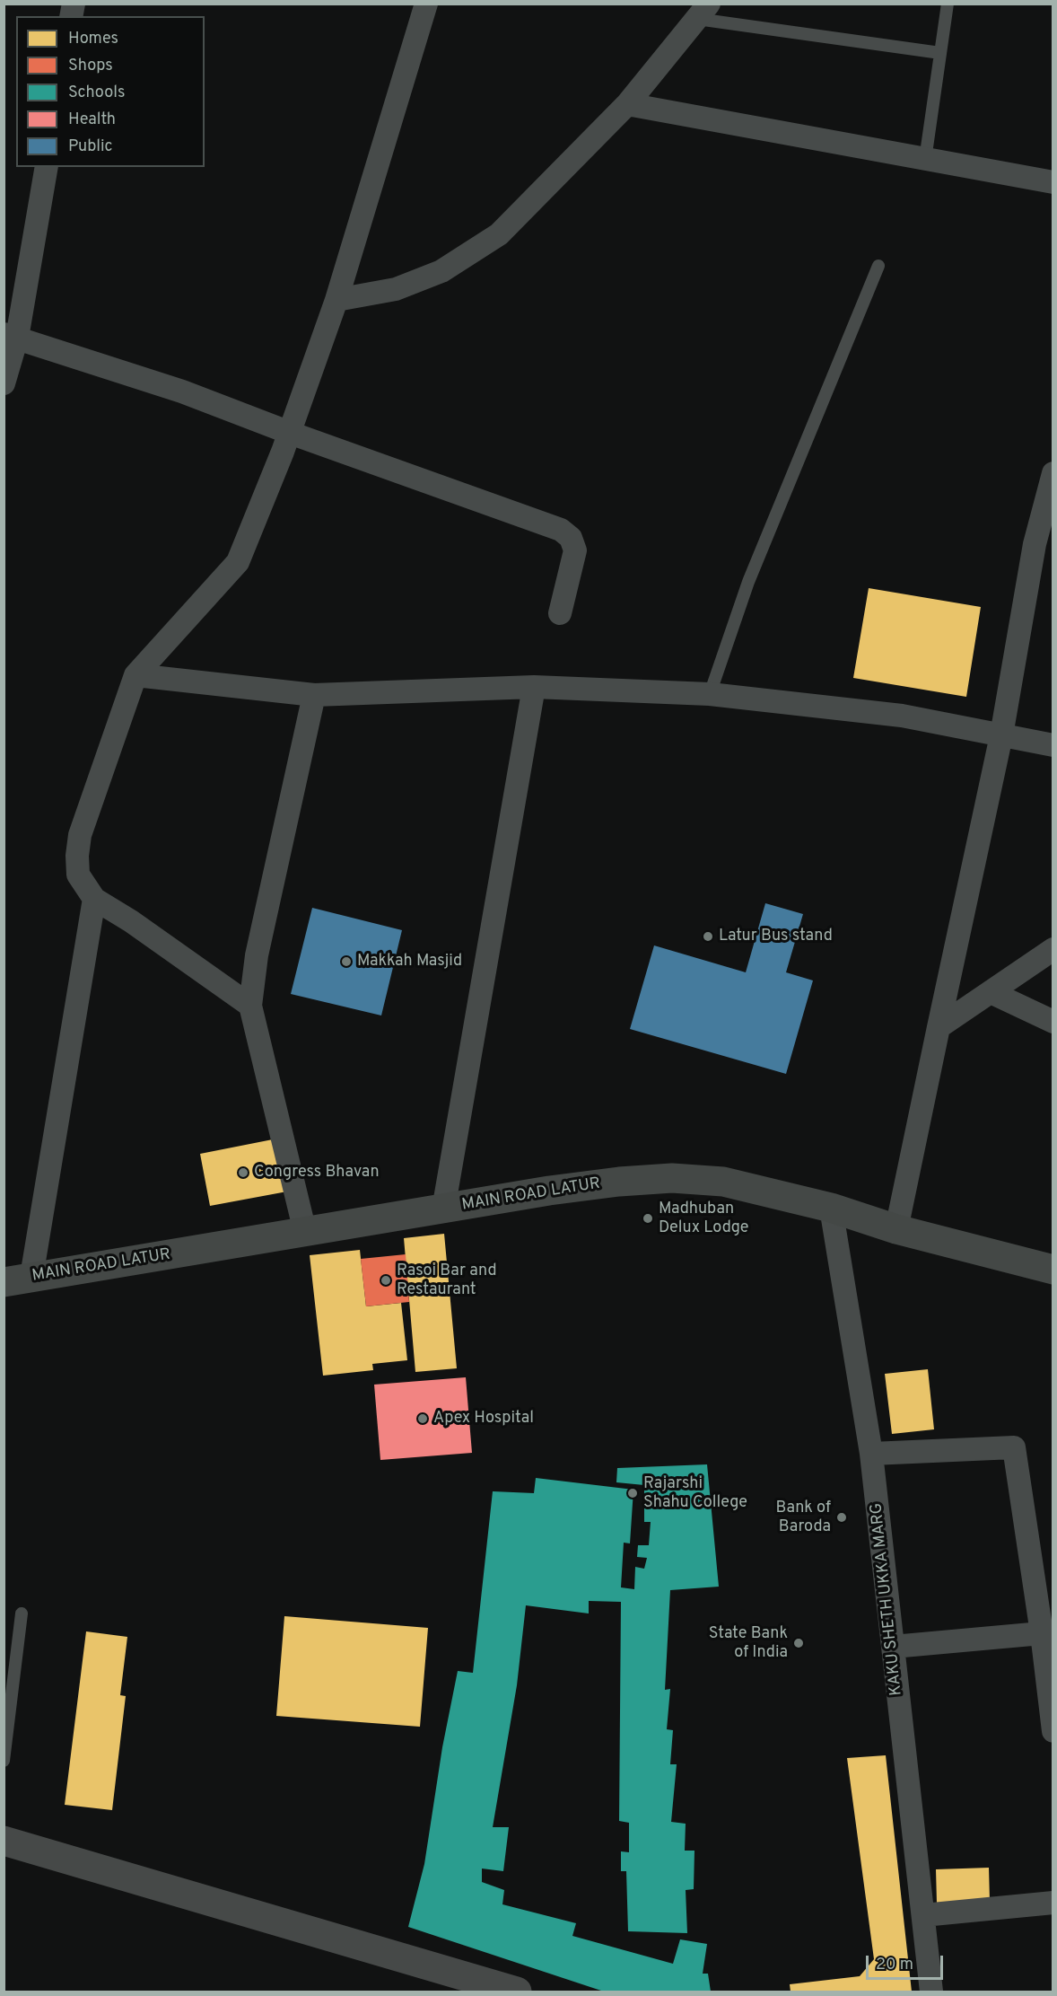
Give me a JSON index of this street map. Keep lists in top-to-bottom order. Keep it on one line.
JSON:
{"streets":{"main road":["MAIN ROAD LATUR"],"street":["KAKU SHETH UKKA MARG"]},"crossings":[["MAIN ROAD LATUR","KAKU SHETH UKKA MARG"]],"places":["Latur Bus stand","Makkah Masjid","Congress Bhavan","Madhuban Delux Lodge","Rasoi Bar and Restaurant","Apex Hospital","Rajarshi Shahu College","Bank of Baroda","State Bank of India"],"legend":["Homes","Shops","Schools","Health","Public"],"scale_bar":"20 m"}
